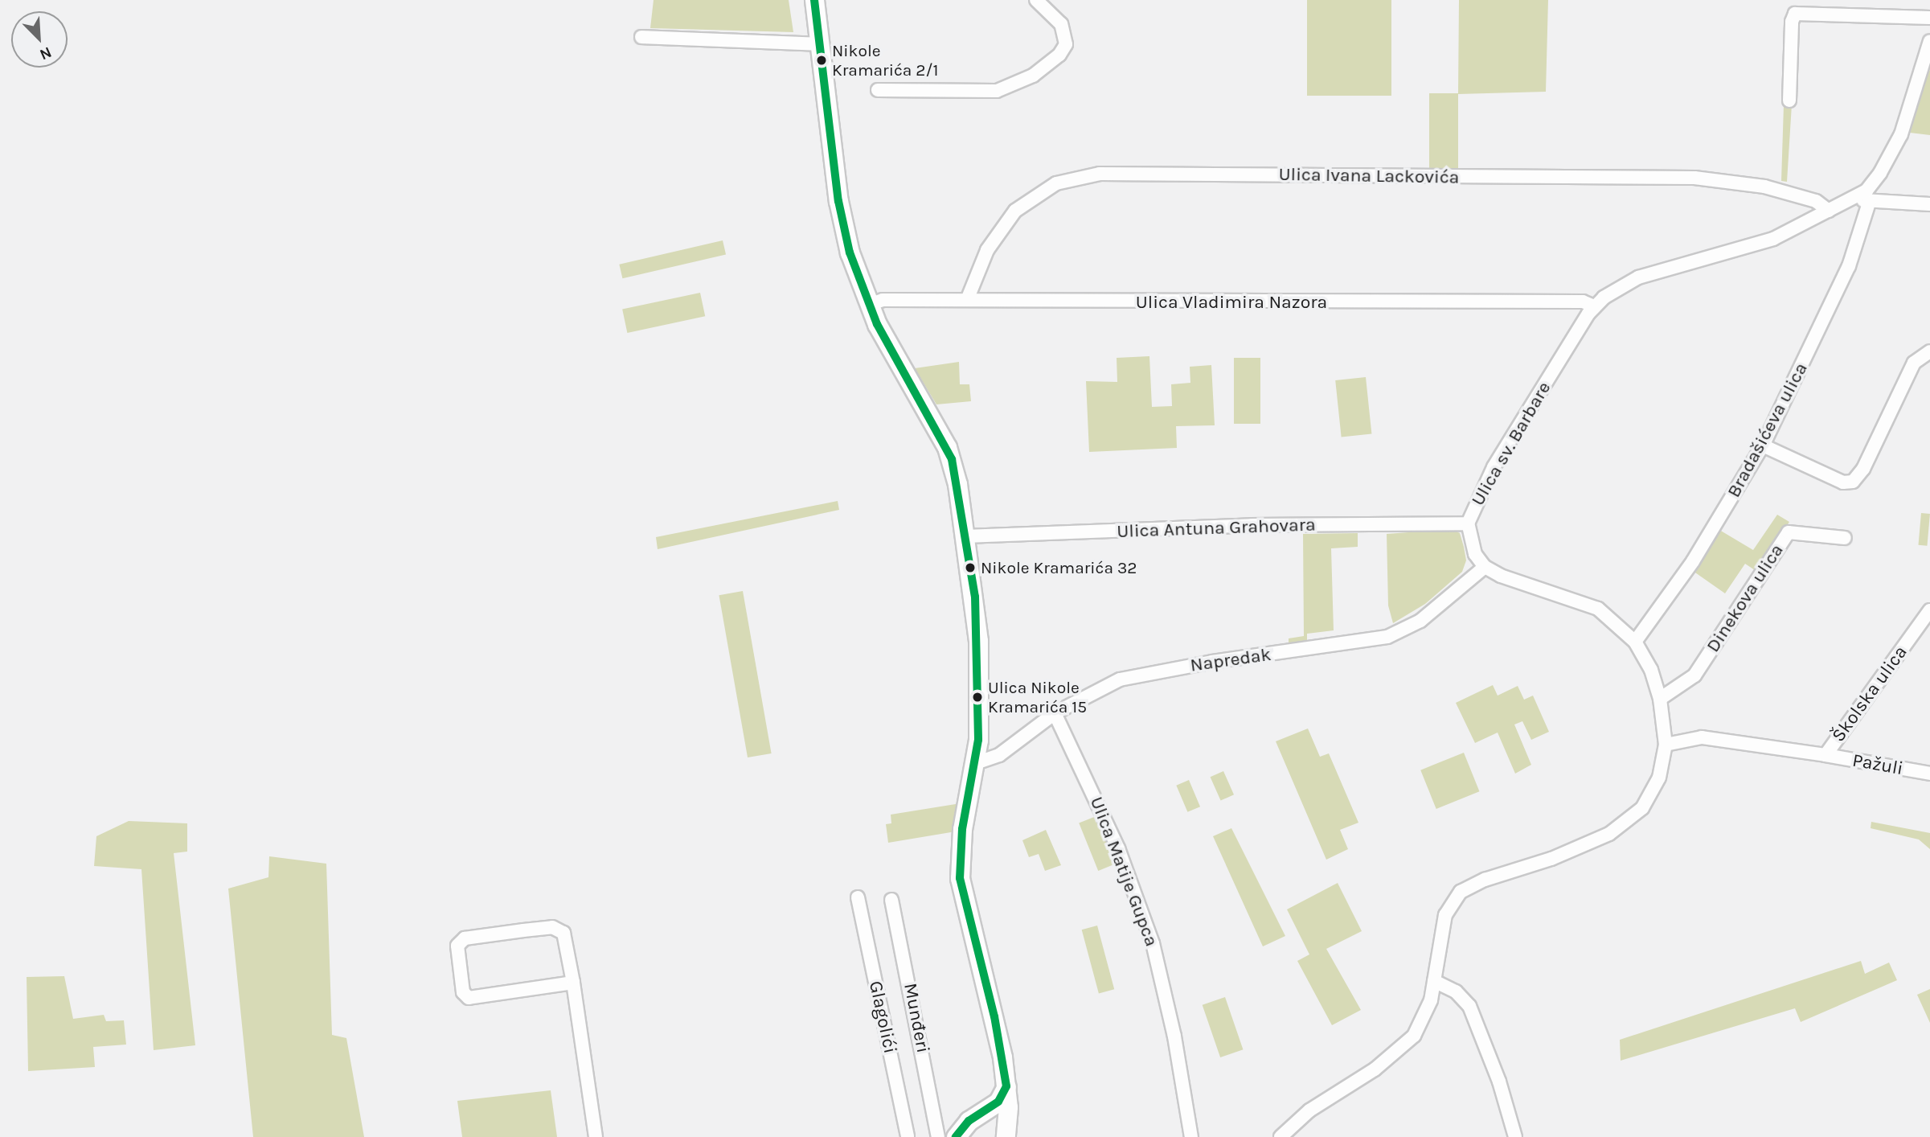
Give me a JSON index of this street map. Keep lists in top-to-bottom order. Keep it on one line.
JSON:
{"streets":{"street":["Ulica Ivana Lackovića","Ulica Vladimira Nazora","Bradašićeva ulica","Ulica sv. Barbare","Ulica Antuna Grahovara","Dinekova ulica","Napredak","Školska ulica","Pažuli","Ulica Matije Gupca","Glagolići","Munđeri"]},"crossings":[["Ulica Ivana Lackovića","Ulica Vladimira Nazora"],["Ulica Ivana Lackovića","Ulica sv. Barbare"],["Ulica Vladimira Nazora","Ulica sv. Barbare"],["Bradašićeva ulica","Ulica sv. Barbare"],["Ulica sv. Barbare","Ulica Antuna Grahovara"],["Ulica sv. Barbare","Napredak"],["Napredak","Ulica Matije Gupca"],["Školska ulica","Pažuli"]],"places":["Nikole Kramarića 2/1","Nikole Kramarića 32","Ulica Nikole Kramarića 15"],"north":"bottom right"}
